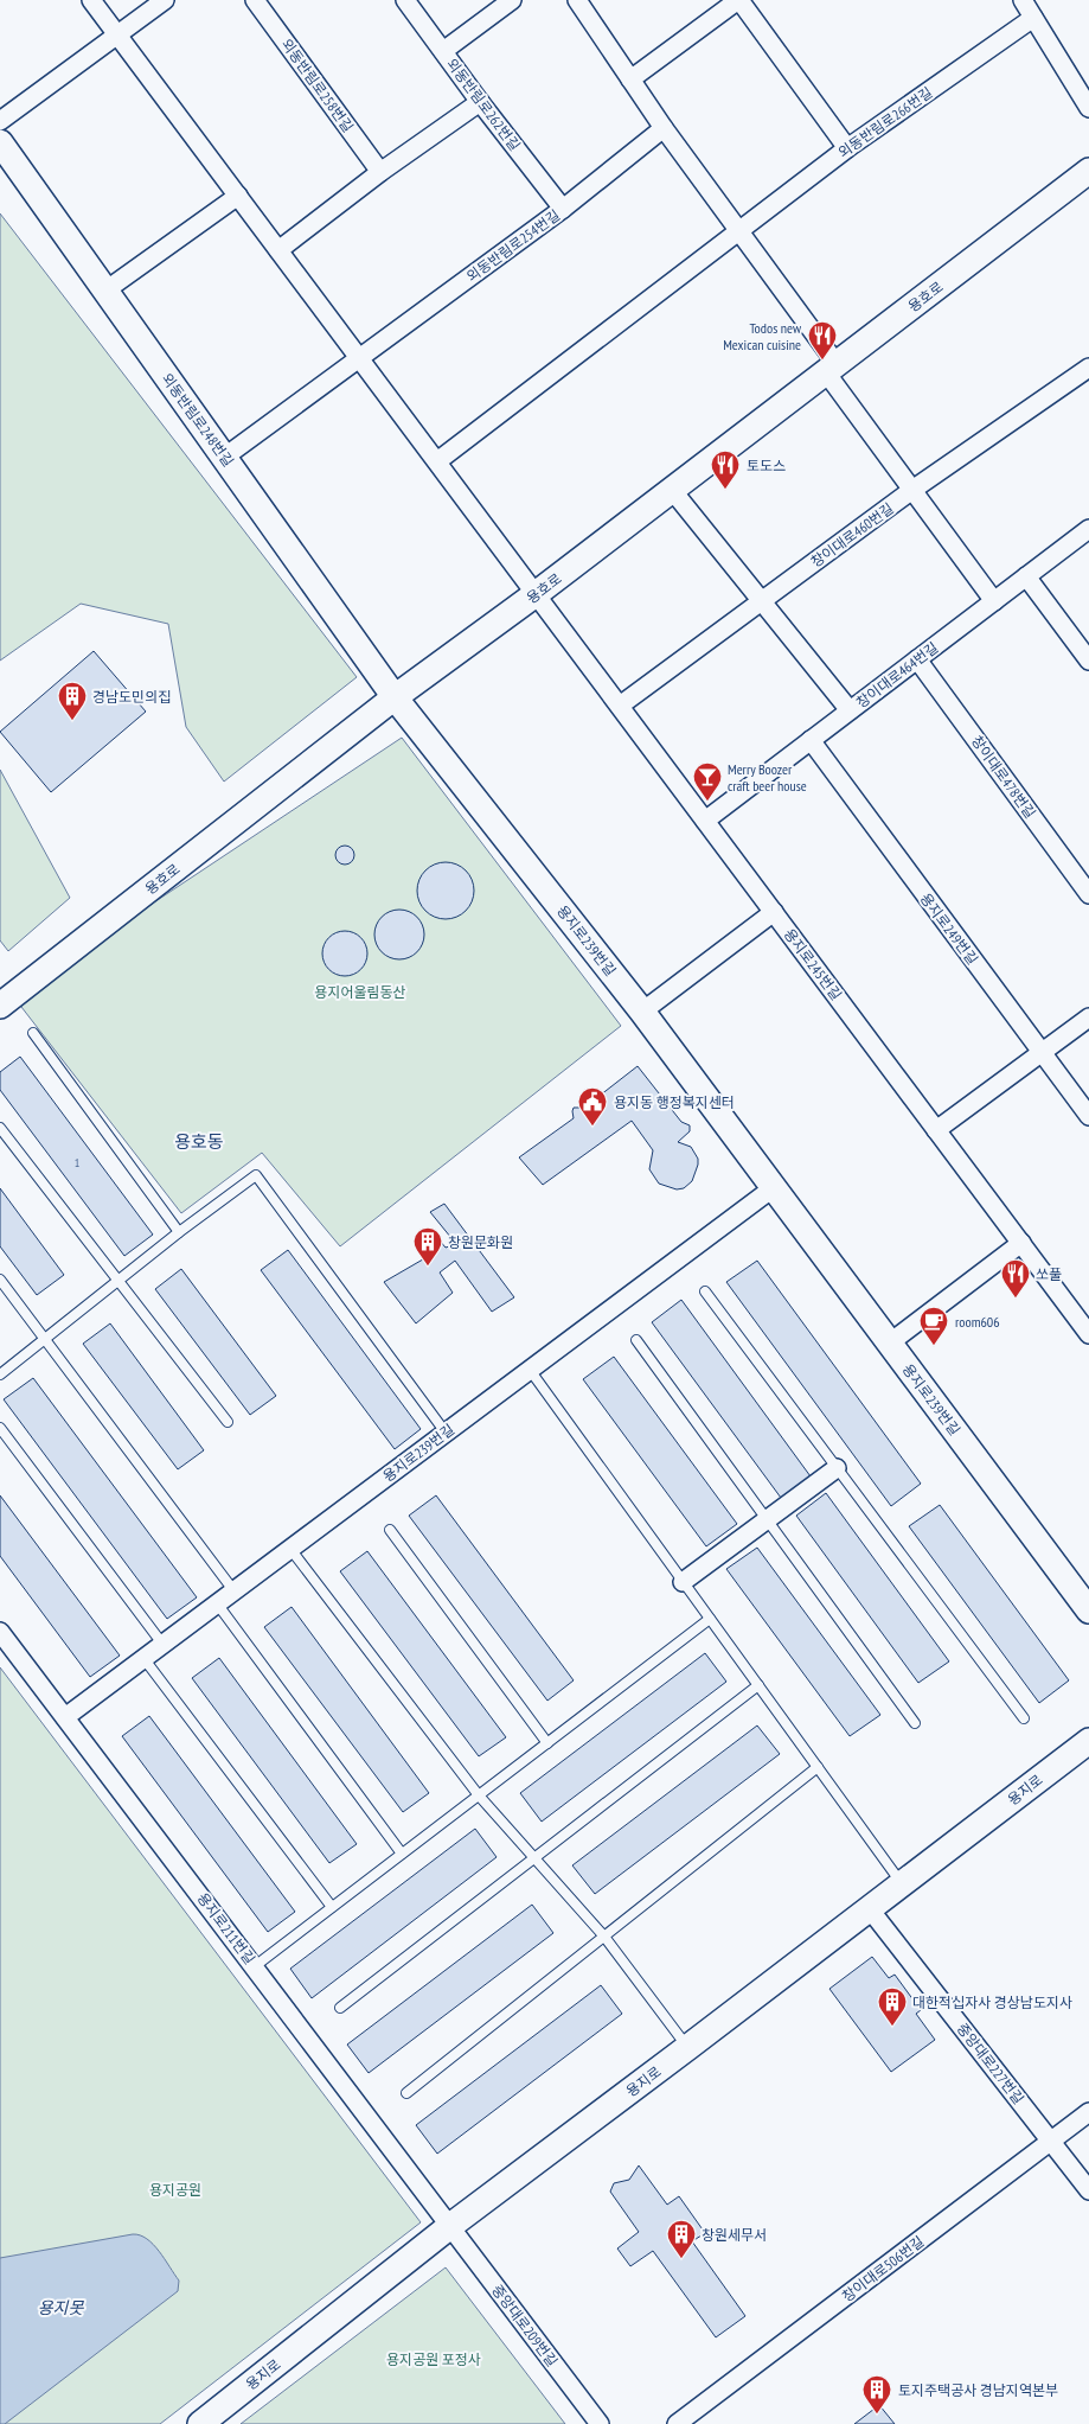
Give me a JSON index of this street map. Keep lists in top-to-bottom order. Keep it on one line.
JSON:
{"streets":{"street":["외동반림로258번길","외동반림로262번길","외동반림로266번길","외동반림로254번길","용호로","외동반림로248번길","창이대로460번길","창이대로464번길","창이대로478번길","용지로249번길","용지로239번길","용지로245번길","용지로","용지로211번길","중앙대로227번길","창이대로506번길","중앙대로209번길"]},"crossings":[["외동반림로262번길","외동반림로254번길"],["외동반림로254번길","외동반림로248번길"],["용호로","외동반림로248번길"],["용호로","용지로239번길"],["용호로","용지로245번길"],["외동반림로248번길","용지로239번길"],["창이대로460번길","용지로245번길"],["창이대로464번길","창이대로478번길"],["창이대로464번길","용지로249번길"],["창이대로464번길","용지로245번길"],["용지로239번길","용지로211번길"],["용지로","용지로211번길"],["용지로","중앙대로227번길"],["용지로","중앙대로209번길"],["용지로211번길","중앙대로209번길"],["중앙대로227번길","창이대로506번길"]],"districts":["용호동"],"water":["용지못"],"parks":["용지어울림동산","용지공원","용지공원 포정사"],"places":{"restaurant":["Todos new Mexican cuisine","토도스","쏘풀"],"building":["경남도민의집","창원문화원","대한적십자사 경상남도지사","창원세무서","토지주택공사 경남지역본부"],"bar":["Merry Boozer craft beer house"],"public building":["용지동 행정복지센터"],"cafe":["room606"]},"house_numbers":["1"]}
